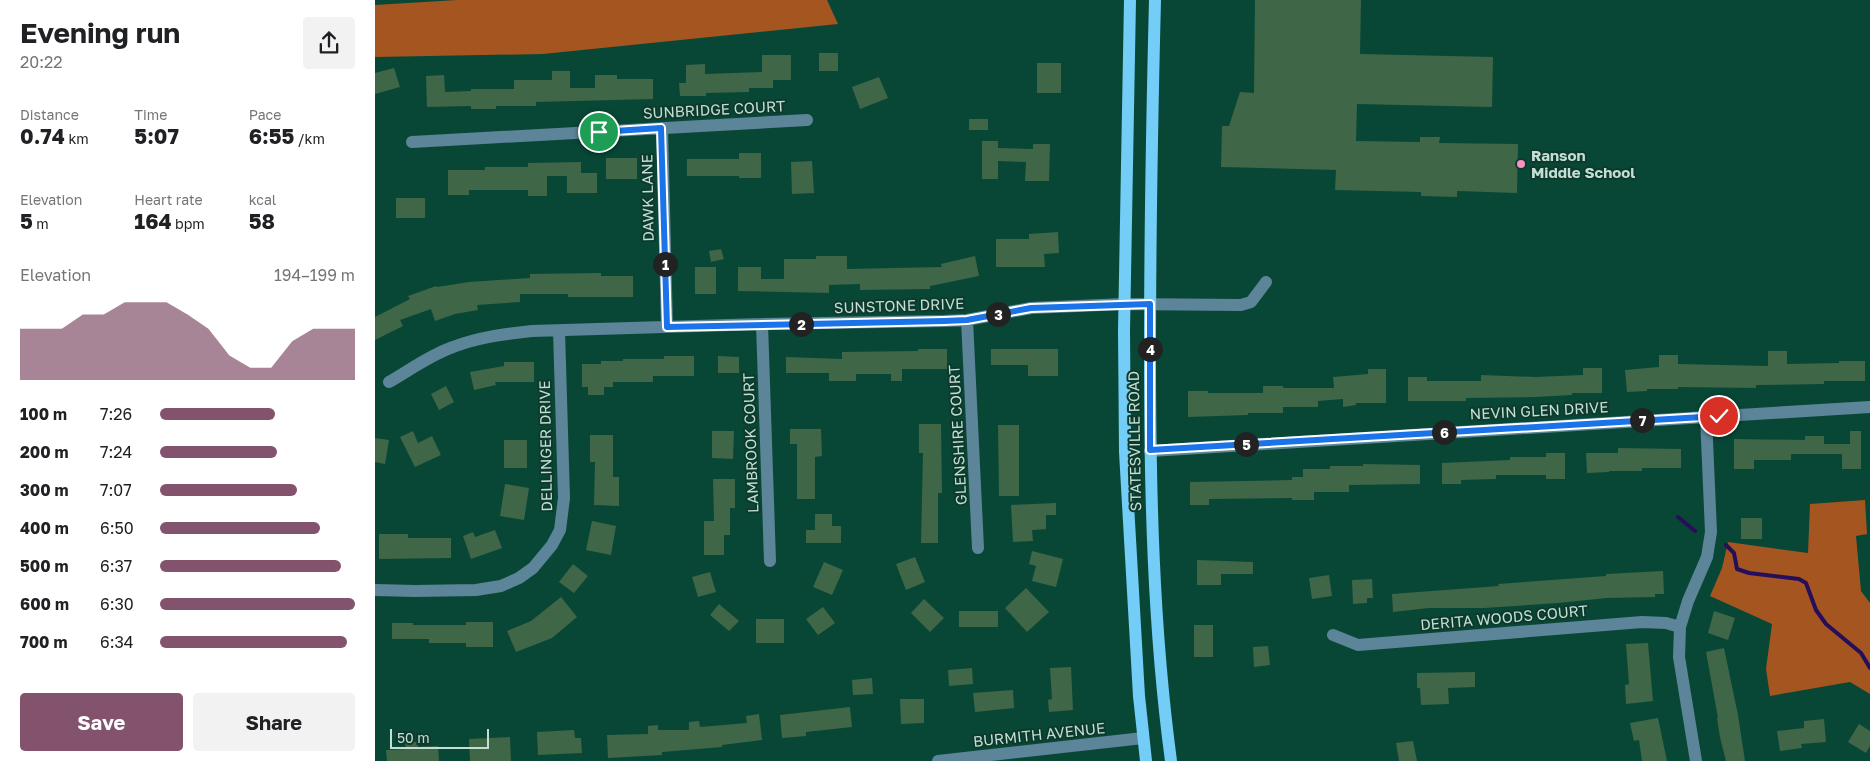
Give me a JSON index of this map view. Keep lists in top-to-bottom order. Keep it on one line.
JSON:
{"streets":{"main road":["STATESVILLE ROAD"],"street":["SUNBRIDGE COURT","DAWK LANE","SUNSTONE DRIVE","NEVIN GLEN DRIVE","GLENSHIRE COURT","LAMBROOK COURT","DELLINGER DRIVE","DERITA WOODS COURT","BURMITH AVENUE"]},"crossings":[["SUNBRIDGE COURT","DAWK LANE"],["DAWK LANE","SUNSTONE DRIVE"],["SUNSTONE DRIVE","GLENSHIRE COURT"],["SUNSTONE DRIVE","STATESVILLE ROAD"],["SUNSTONE DRIVE","LAMBROOK COURT"],["SUNSTONE DRIVE","DELLINGER DRIVE"],["NEVIN GLEN DRIVE","STATESVILLE ROAD"],["STATESVILLE ROAD","BURMITH AVENUE"]],"places":["Ranson Middle School"],"scale_bar":"50 m","page":{"heading":["Evening run","20:22"],"stats":[["Distance","0.74 km"],["Time","5:07"],["Pace","6:55 /km"],["Elevation","5 m"],["Heart rate","164 bpm"],["kcal","58"]],"pins":["1","3","2","4","7","6","5"],"chart":["Elevation","194–199 m"],"list":[{"name":"100 m","note":"7:26"},{"name":"200 m","note":"7:24"},{"name":"300 m","note":"7:07"},{"name":"400 m","note":"6:50"},{"name":"500 m","note":"6:37"},{"name":"600 m","note":"6:30"},{"name":"700 m","note":"6:34"}],"buttons":["Save","Share"],"scale":"50 m"}}
